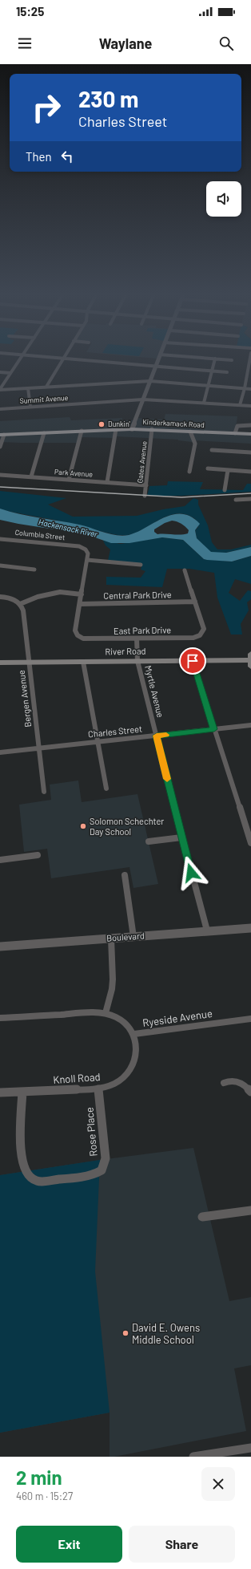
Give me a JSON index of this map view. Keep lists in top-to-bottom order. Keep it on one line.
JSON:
{"streets":{"main road":["Kinderkamack Road","River Road"],"street":["Summit Avenue","Gates Avenue","Park Avenue","Columbia Street","Central Park Drive","East Park Drive","Myrtle Avenue","Bergen Avenue","Charles Street","Boulevard","Ryeside Avenue","Knoll Road","Rose Place"]},"crossings":[["Kinderkamack Road","Gates Avenue"],["Gates Avenue","Park Avenue"],["Central Park Drive","East Park Drive"],["East Park Drive","Myrtle Avenue"],["River Road","Myrtle Avenue"],["River Road","Bergen Avenue"],["Myrtle Avenue","Charles Street"],["Myrtle Avenue","Boulevard"],["Bergen Avenue","Charles Street"],["Ryeside Avenue","Knoll Road"],["Knoll Road","Rose Place"]],"water":["Hackensack River"],"places":["Dunkin'","Solomon Schechter Day School","David E. Owens Middle School"],"page":{"status":"15:25","header":"Waylane","turn":["230 m","Charles Street"],"then":"Then","heading":["2 min","460 m · 15:27"],"buttons":["Exit","Share"]}}
